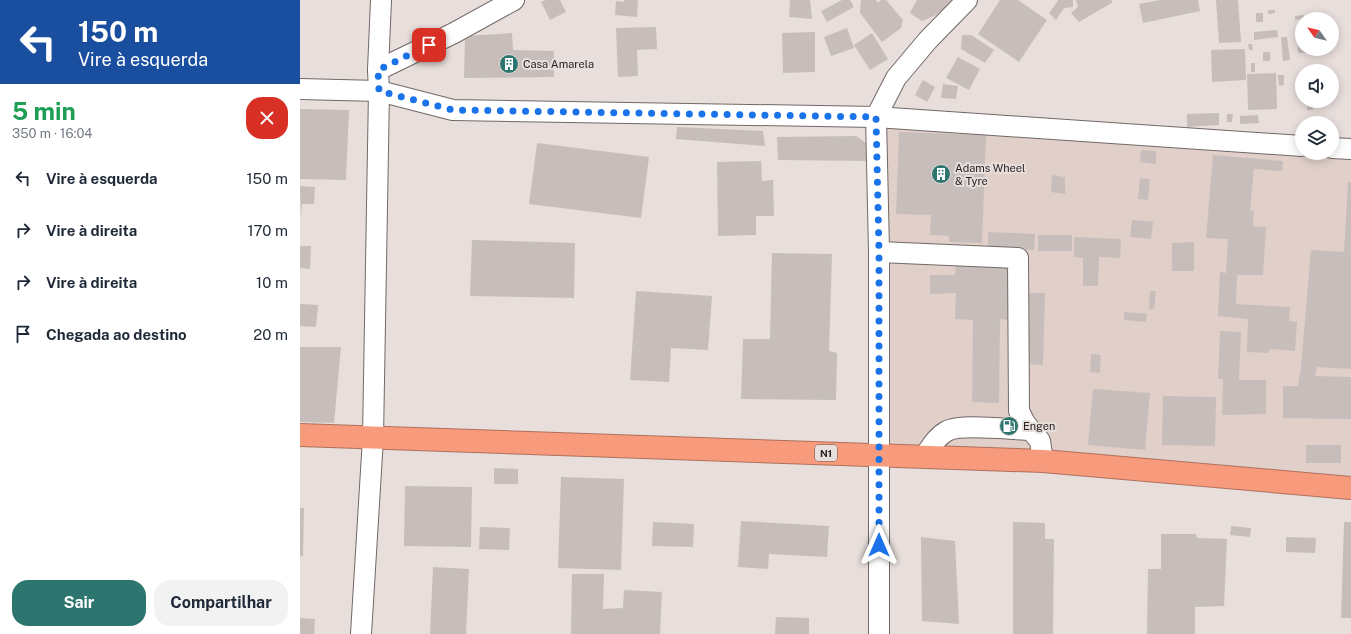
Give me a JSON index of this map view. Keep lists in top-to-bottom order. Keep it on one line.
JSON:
{"streets":{"highway":["N1"]},"places":{"building":["Casa Amarela","Adams Wheel & Tyre"],"fuel station":["Engen"]},"north":"top left","page":{"turn":["150 m","Vire à esquerda"],"heading":["5 min","350 m · 16:04"],"list":[{"name":"Vire à esquerda","value":"150 m"},{"name":"Vire à direita","value":"170 m"},{"name":"Vire à direita","value":"10 m"},{"name":"Chegada ao destino","value":"20 m"}],"buttons":["Sair","Compartilhar"]}}
